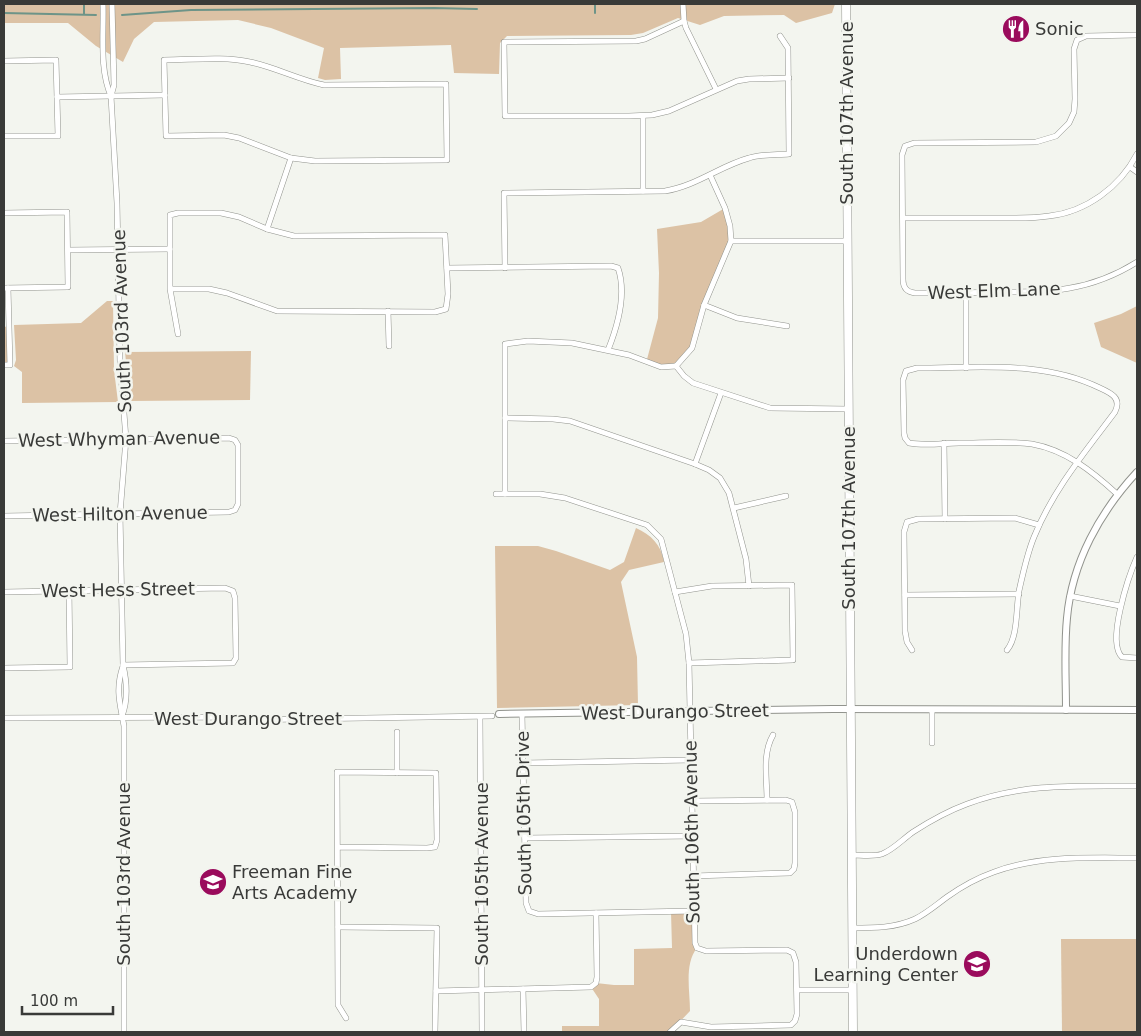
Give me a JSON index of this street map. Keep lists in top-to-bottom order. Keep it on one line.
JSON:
{"streets":{"main road":["South 107th Avenue"],"street":["West Elm Lane","South 103rd Avenue","West Whyman Avenue","West Hilton Avenue","West Hess Street","West Durango Street","South 105th Drive","South 106th Avenue","South 105th Avenue"]},"crossings":[["South 107th Avenue","West Durango Street"],["South 103rd Avenue","West Whyman Avenue"],["South 103rd Avenue","West Hilton Avenue"],["South 103rd Avenue","West Hess Street"],["South 103rd Avenue","West Durango Street"],["West Whyman Avenue","West Hilton Avenue"],["West Durango Street","South 105th Drive"],["West Durango Street","South 106th Avenue"],["West Durango Street","South 105th Avenue"]],"places":{"restaurant":["Sonic"],"school or university":["Freeman Fine Arts Academy","Underdown Learning Center"]},"scale_bar":"100 m"}
